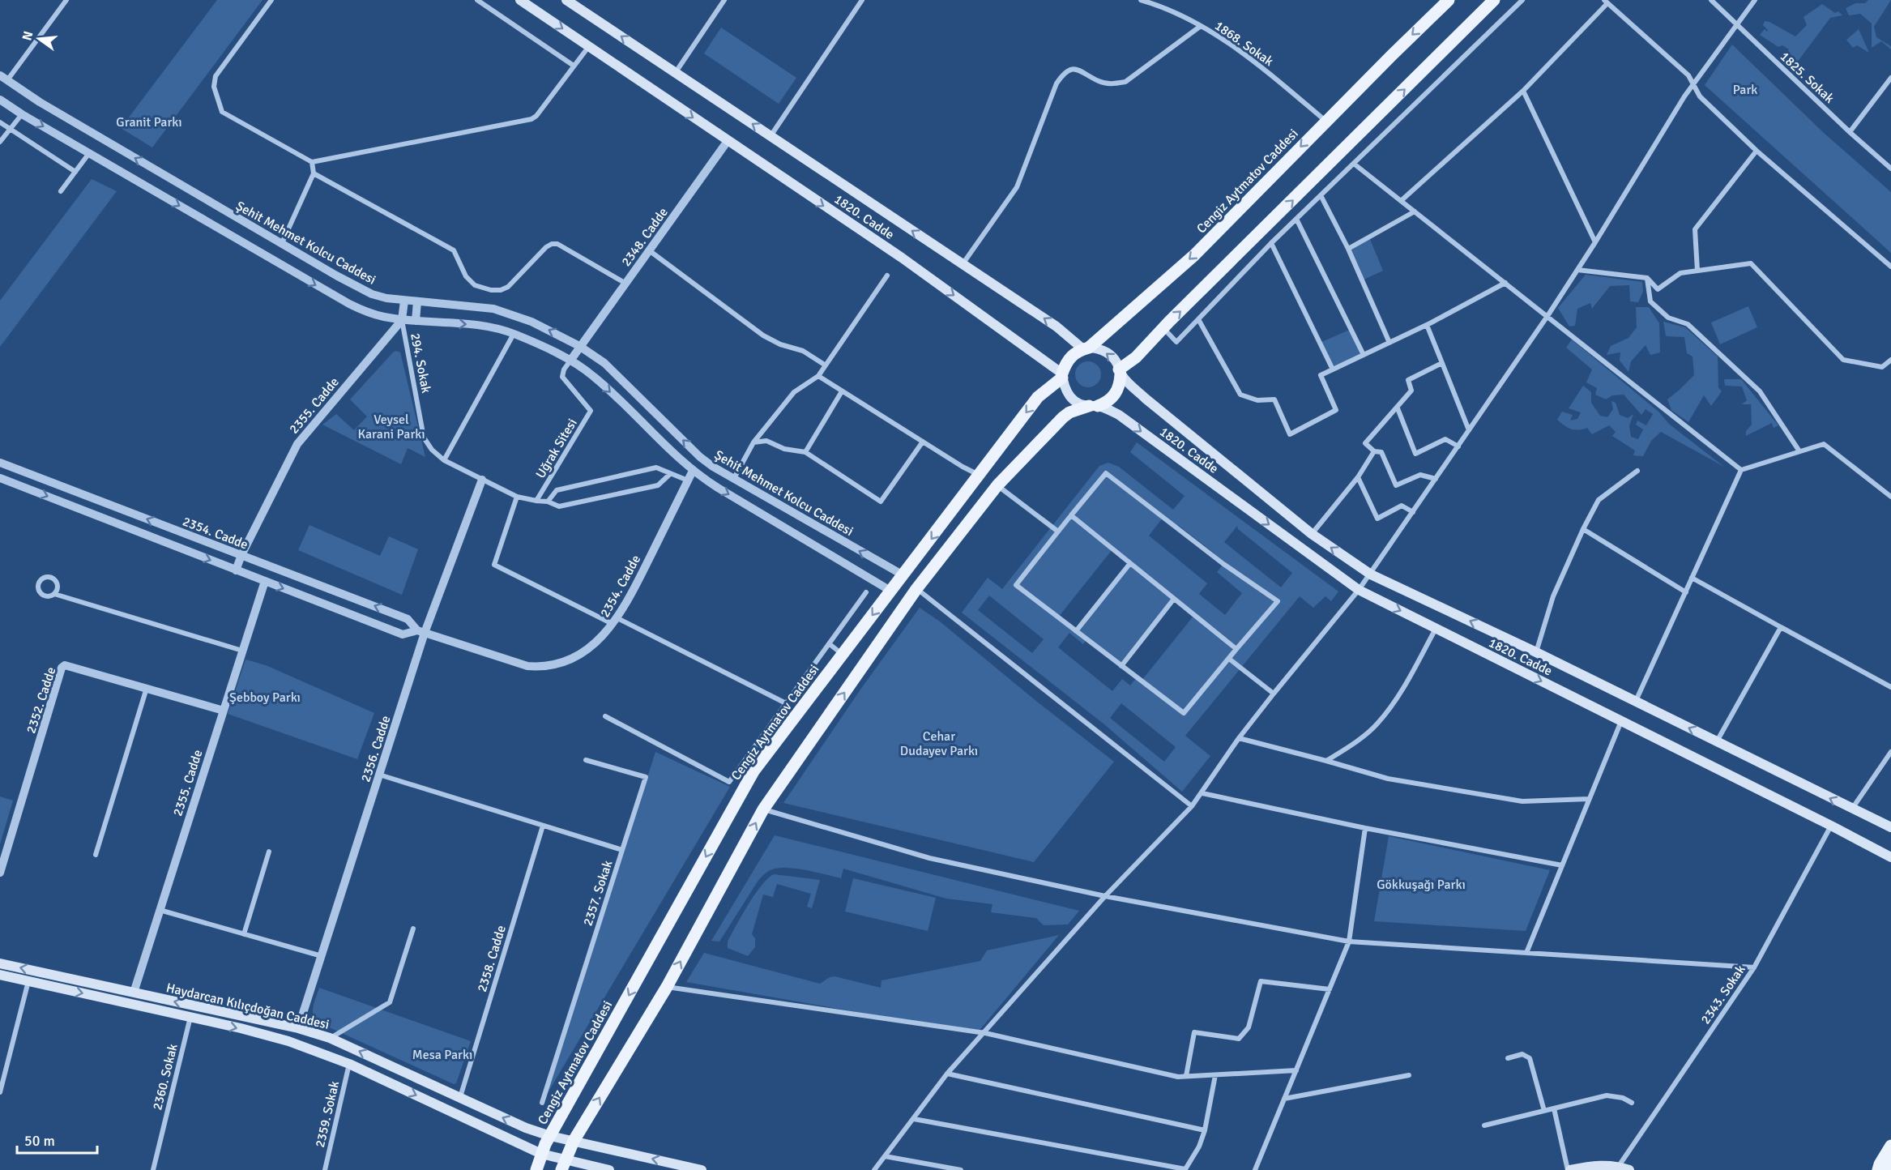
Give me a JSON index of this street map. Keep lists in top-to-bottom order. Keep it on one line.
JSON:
{"streets":{"main road":["Cengiz Aytmatov Caddesi","1820. Cadde","Haydarcan Kılıçdoğan Caddesi"],"street":["1868. Sokak","1825. Sokak","2348. Cadde","Şehit Mehmet Kolcu Caddesi","294. Sokak","2355. Cadde","Uğrak Sitesi","2354. Cadde","2352. Cadde","2356. Cadde","2357. Sokak","2358. Cadde","2343. Sokak","2360. Sokak","2359. Sokak"]},"crossings":[["1868. Sokak","Cengiz Aytmatov Caddesi"],["Cengiz Aytmatov Caddesi","1820. Cadde"],["Cengiz Aytmatov Caddesi","Şehit Mehmet Kolcu Caddesi"],["Cengiz Aytmatov Caddesi","Haydarcan Kılıçdoğan Caddesi"],["1820. Cadde","2348. Cadde"],["1820. Cadde","2343. Sokak"],["2348. Cadde","Şehit Mehmet Kolcu Caddesi"],["2348. Cadde","Uğrak Sitesi"],["294. Sokak","2355. Cadde"],["294. Sokak","Uğrak Sitesi"],["294. Sokak","2356. Cadde"],["2355. Cadde","2354. Cadde"],["2355. Cadde","2352. Cadde"],["2355. Cadde","Haydarcan Kılıçdoğan Caddesi"],["2354. Cadde","2356. Cadde"],["2356. Cadde","2357. Sokak"],["2356. Cadde","Haydarcan Kılıçdoğan Caddesi"],["2357. Sokak","2358. Cadde"],["2358. Cadde","Haydarcan Kılıçdoğan Caddesi"],["Haydarcan Kılıçdoğan Caddesi","2360. Sokak"],["Haydarcan Kılıçdoğan Caddesi","2359. Sokak"]],"parks":["Park","Granit Parkı","Veysel Karani Parkı","Şebboy Parkı","Cehar Dudayev Parkı","Gökkuşağı Parkı","Mesa Parkı"],"scale_bar":"50 m","north":"left"}
